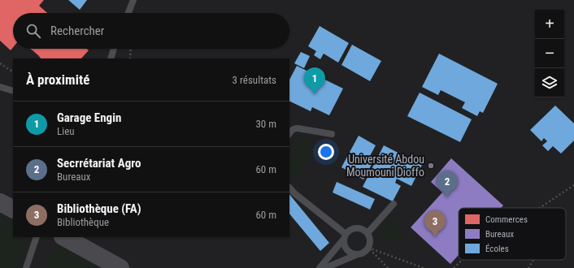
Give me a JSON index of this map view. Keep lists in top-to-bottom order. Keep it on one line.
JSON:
{"places":["Université Abdou Moumouni Dioffo"],"legend":["Commerces","Bureaux","Écoles"],"page":{"map_buttons":["+","−"],"search":"Rechercher","heading":["À proximité","3 résultats"],"pins":["1","2","3"],"list":[{"mark":"1","name":"Garage Engin","note":"Lieu","value":"30 m"},{"mark":"2","name":"Secrrétariat Agro","note":"Bureaux","value":"60 m"},{"mark":"3","name":"Bibliothèque (FA)","note":"Bibliothèque","value":"60 m"}]}}
